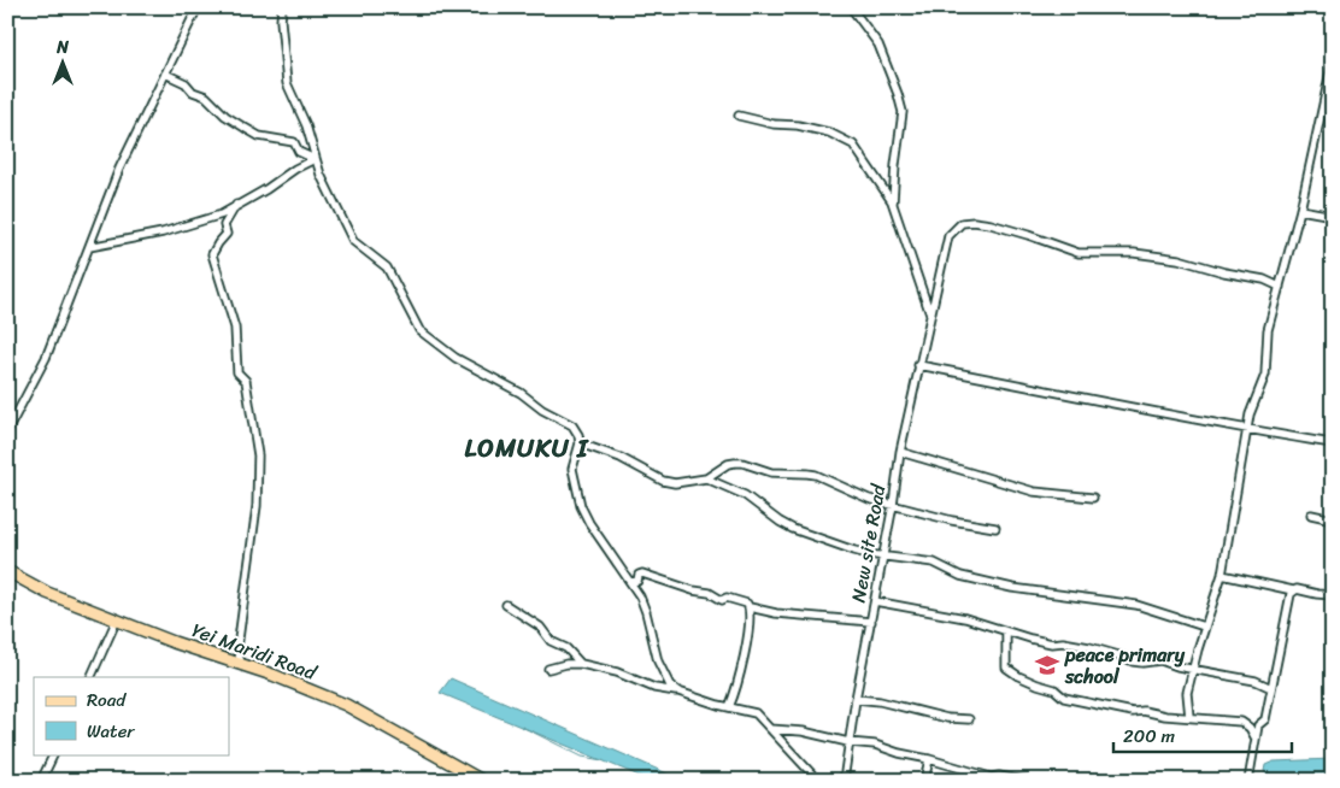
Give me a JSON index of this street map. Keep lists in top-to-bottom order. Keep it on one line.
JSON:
{"streets":{"main road":["Yei Maridi Road"],"street":["New site Road"]},"districts":["LOMUKU I"],"places":{"school or university":["peace primary school"]},"legend":["Road","Water"],"scale_bar":"200 m","north":"top"}
